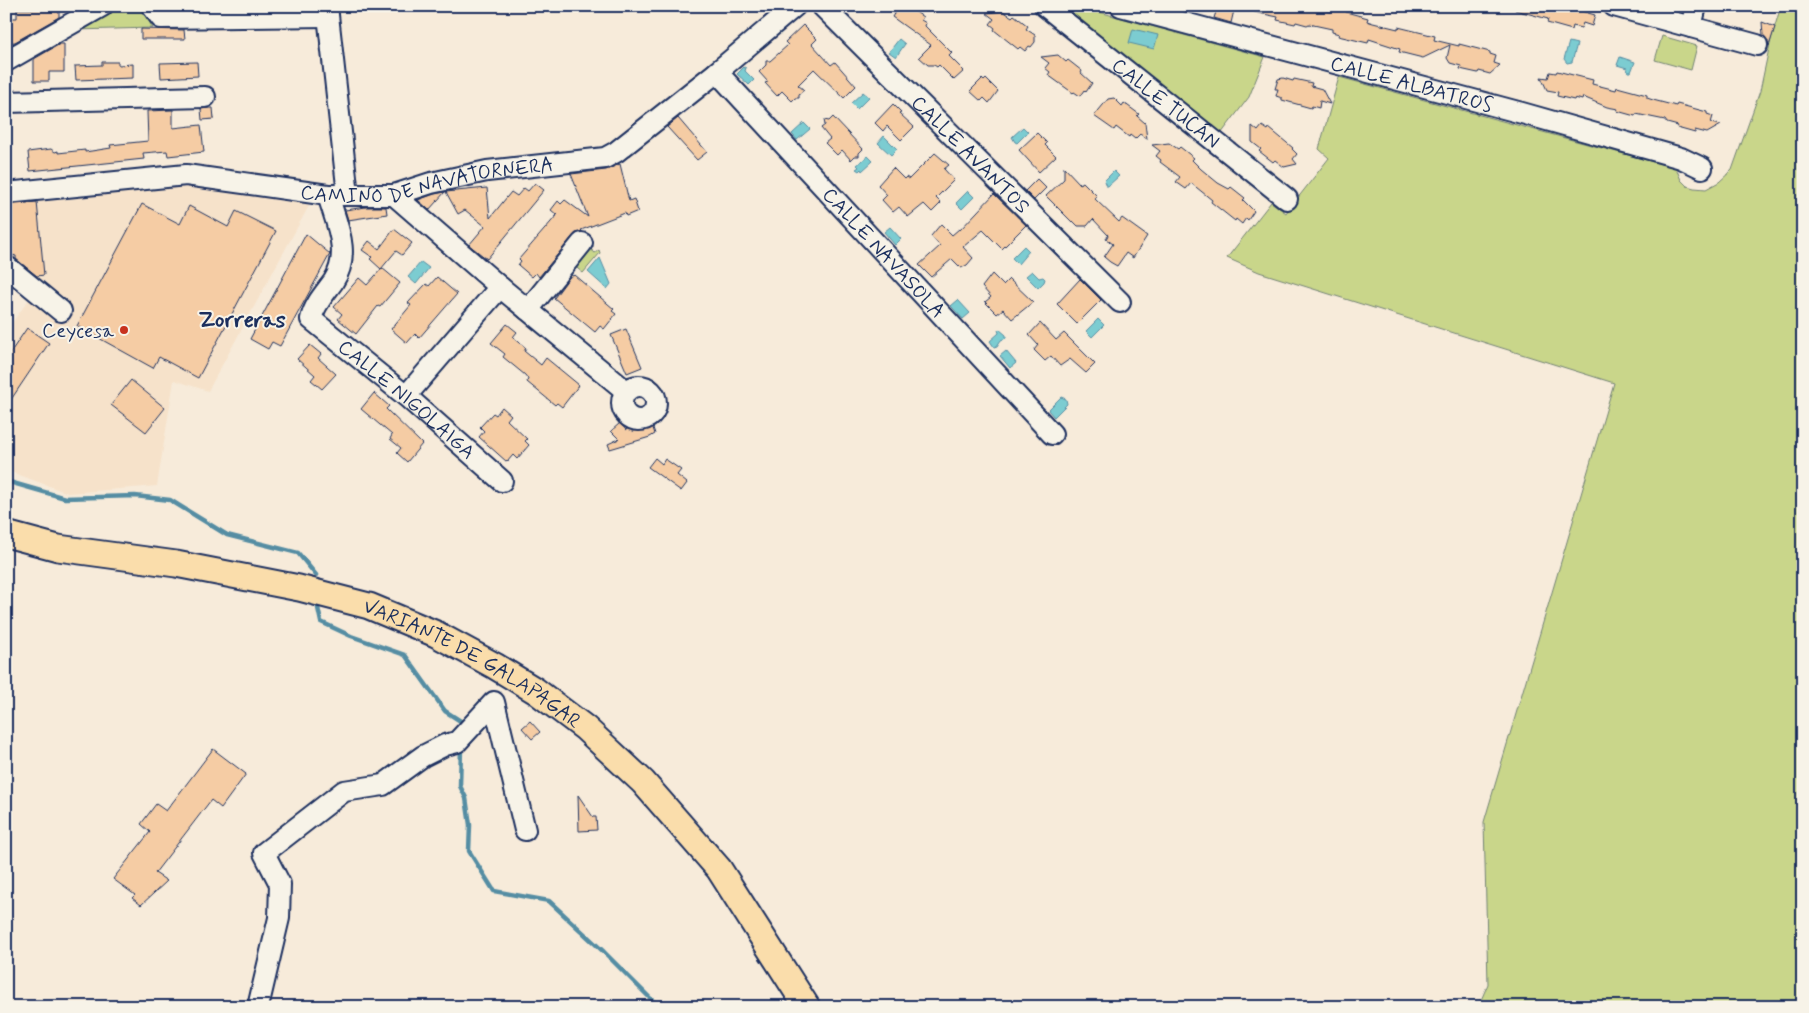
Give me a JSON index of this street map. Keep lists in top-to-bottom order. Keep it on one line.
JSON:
{"streets":{"main road":["VARIANTE DE GALAPAGAR"],"street":["CALLE ALBATROS","CALLE TUCÁN","CALLE AVANTOS","CAMINO DE NAVATORNERA","CALLE NAVASOLA","CALLE NIGOLAIGA"]},"crossings":[["CAMINO DE NAVATORNERA","CALLE NAVASOLA"],["CAMINO DE NAVATORNERA","CALLE NIGOLAIGA"]],"districts":["Zorreras"],"places":["Ceycesa"]}
